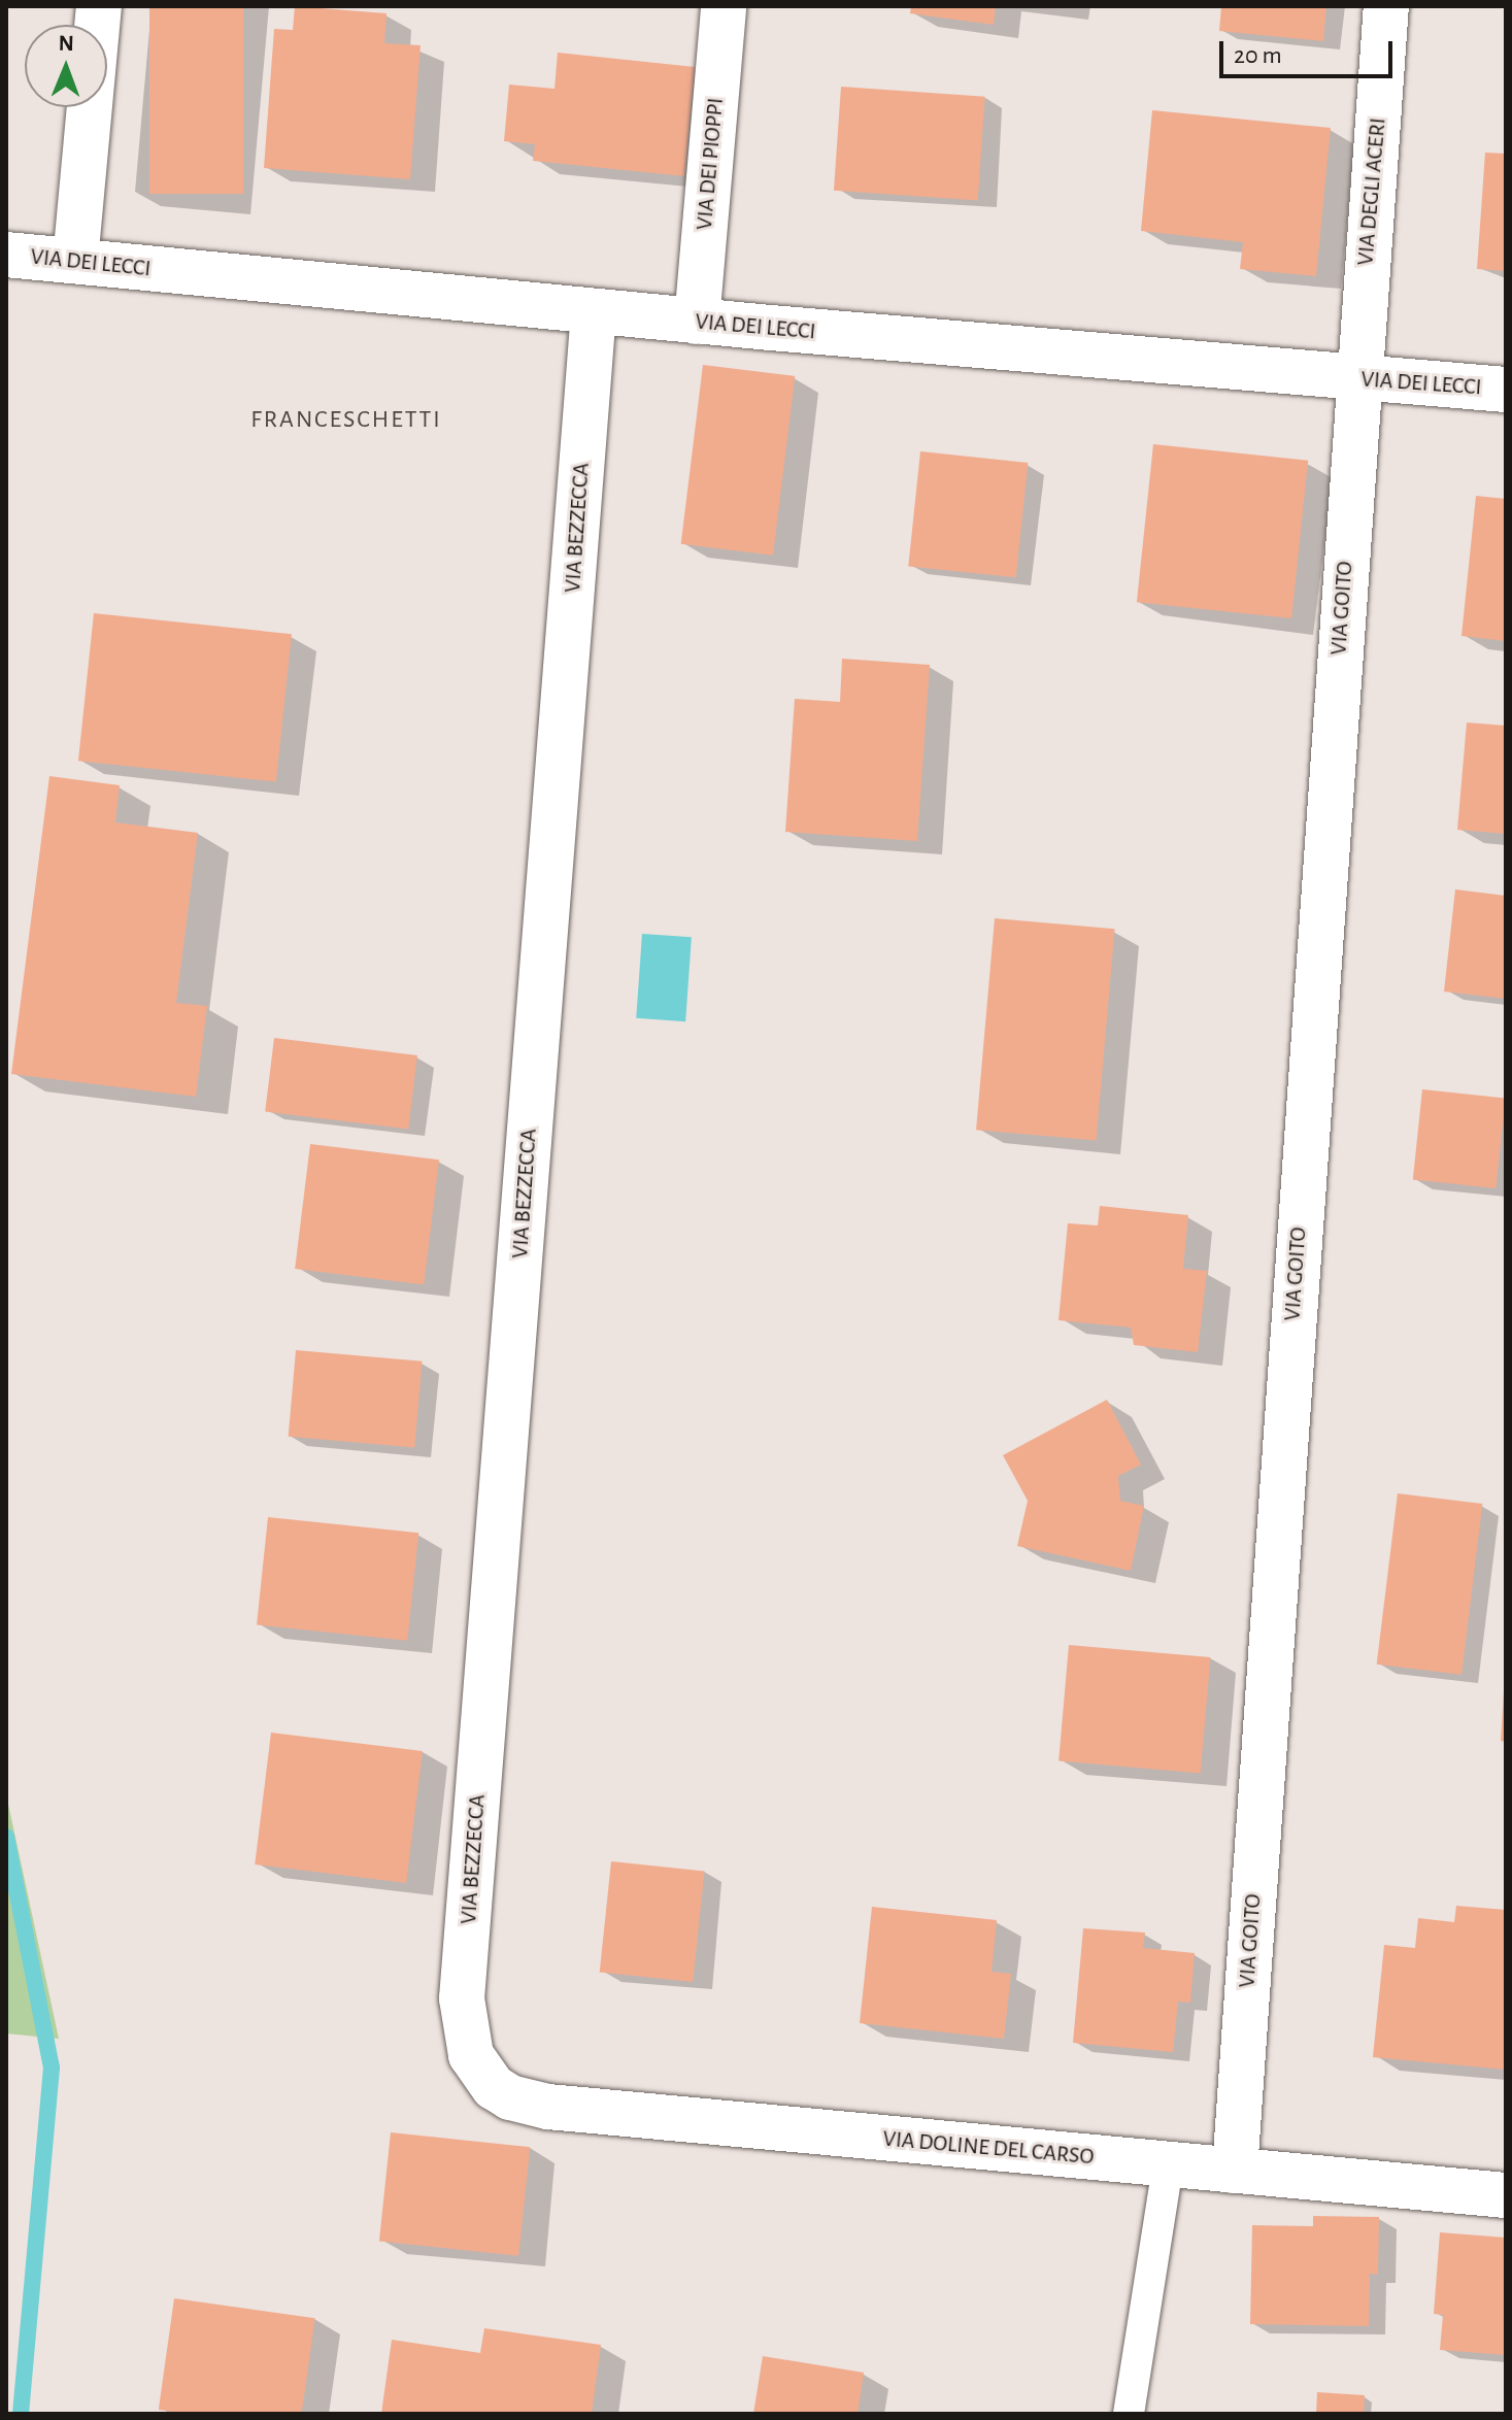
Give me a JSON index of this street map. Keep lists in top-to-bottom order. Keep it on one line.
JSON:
{"streets":{"street":["VIA DEI PIOPPI","VIA DEGLI ACERI","VIA DEI LECCI","VIA BEZZECCA","VIA GOITO","VIA DOLINE DEL CARSO"]},"crossings":[["VIA DEI PIOPPI","VIA DEI LECCI"],["VIA DEGLI ACERI","VIA DEI LECCI"],["VIA DEGLI ACERI","VIA GOITO"],["VIA DEI LECCI","VIA BEZZECCA"],["VIA DEI LECCI","VIA GOITO"],["VIA BEZZECCA","VIA DOLINE DEL CARSO"],["VIA GOITO","VIA DOLINE DEL CARSO"]],"districts":["FRANCESCHETTI"],"scale_bar":"20 m","north":"top"}
